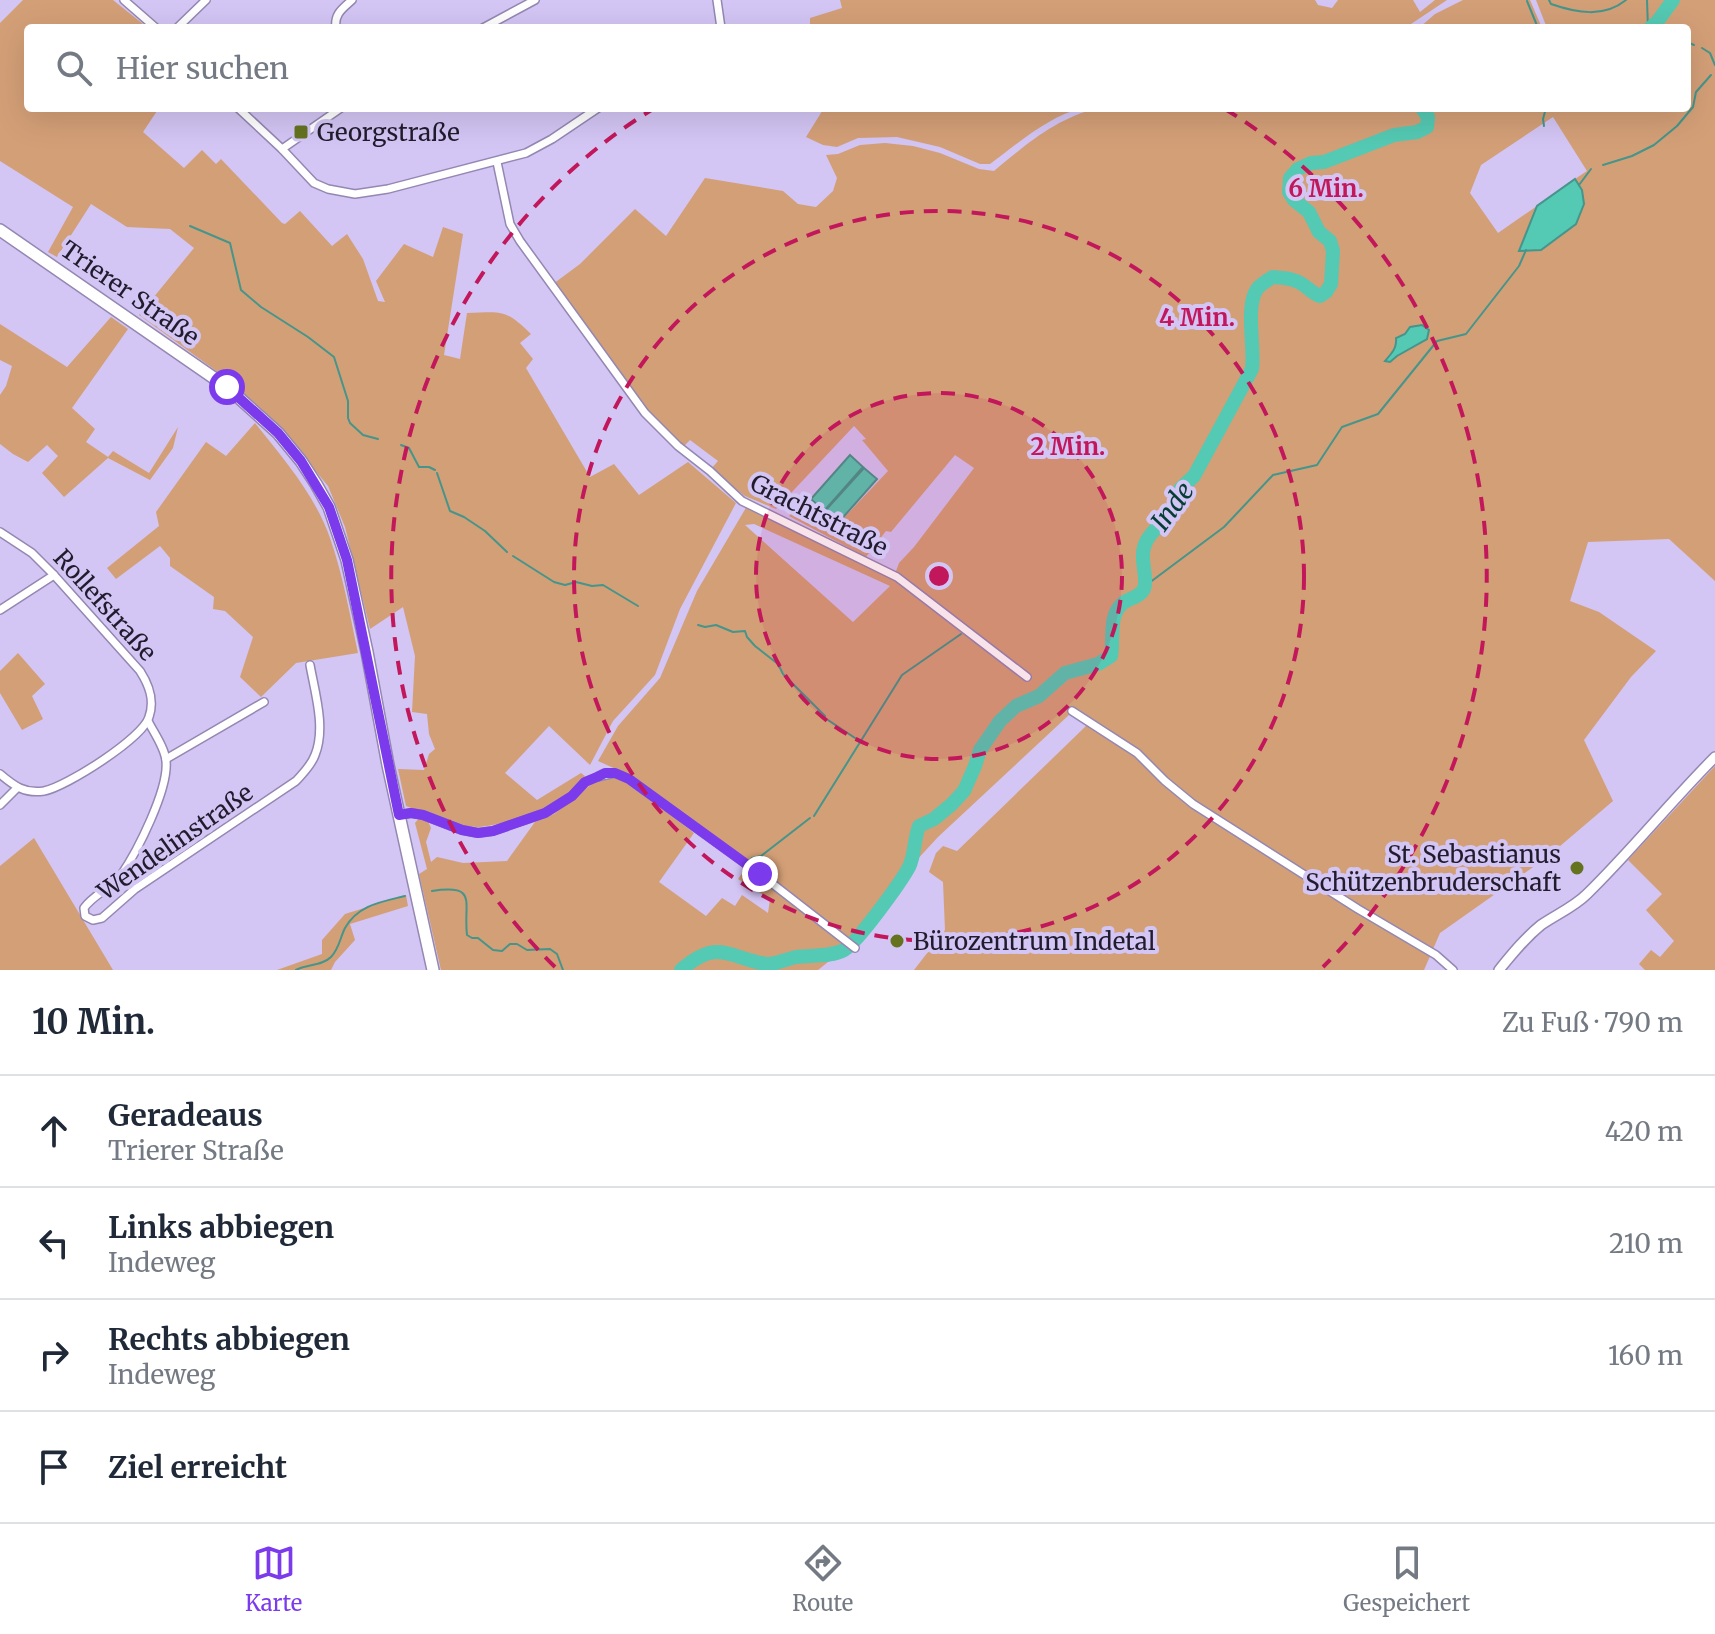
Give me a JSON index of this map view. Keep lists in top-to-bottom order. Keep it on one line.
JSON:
{"streets":{"main road":["Trierer Straße"],"street":["Grachtstraße","Rollefstraße","Wendelinstraße"]},"water":["Inde"],"places":{"transit":["Georgstraße"],"other":["St. Sebastianus Schützenbruderschaft","Bürozentrum Indetal"]},"page":{"search":"Hier suchen","heading":["10 Min.","Zu Fuß · 790 m"],"list":[["Geradeaus","Trierer Straße","420 m"],["Links abbiegen","Indeweg","210 m"],["Rechts abbiegen","Indeweg","160 m"],"Ziel erreicht"],"nav":["Karte","Route","Gespeichert"]},"rings":["6 Min.","4 Min.","2 Min."]}
